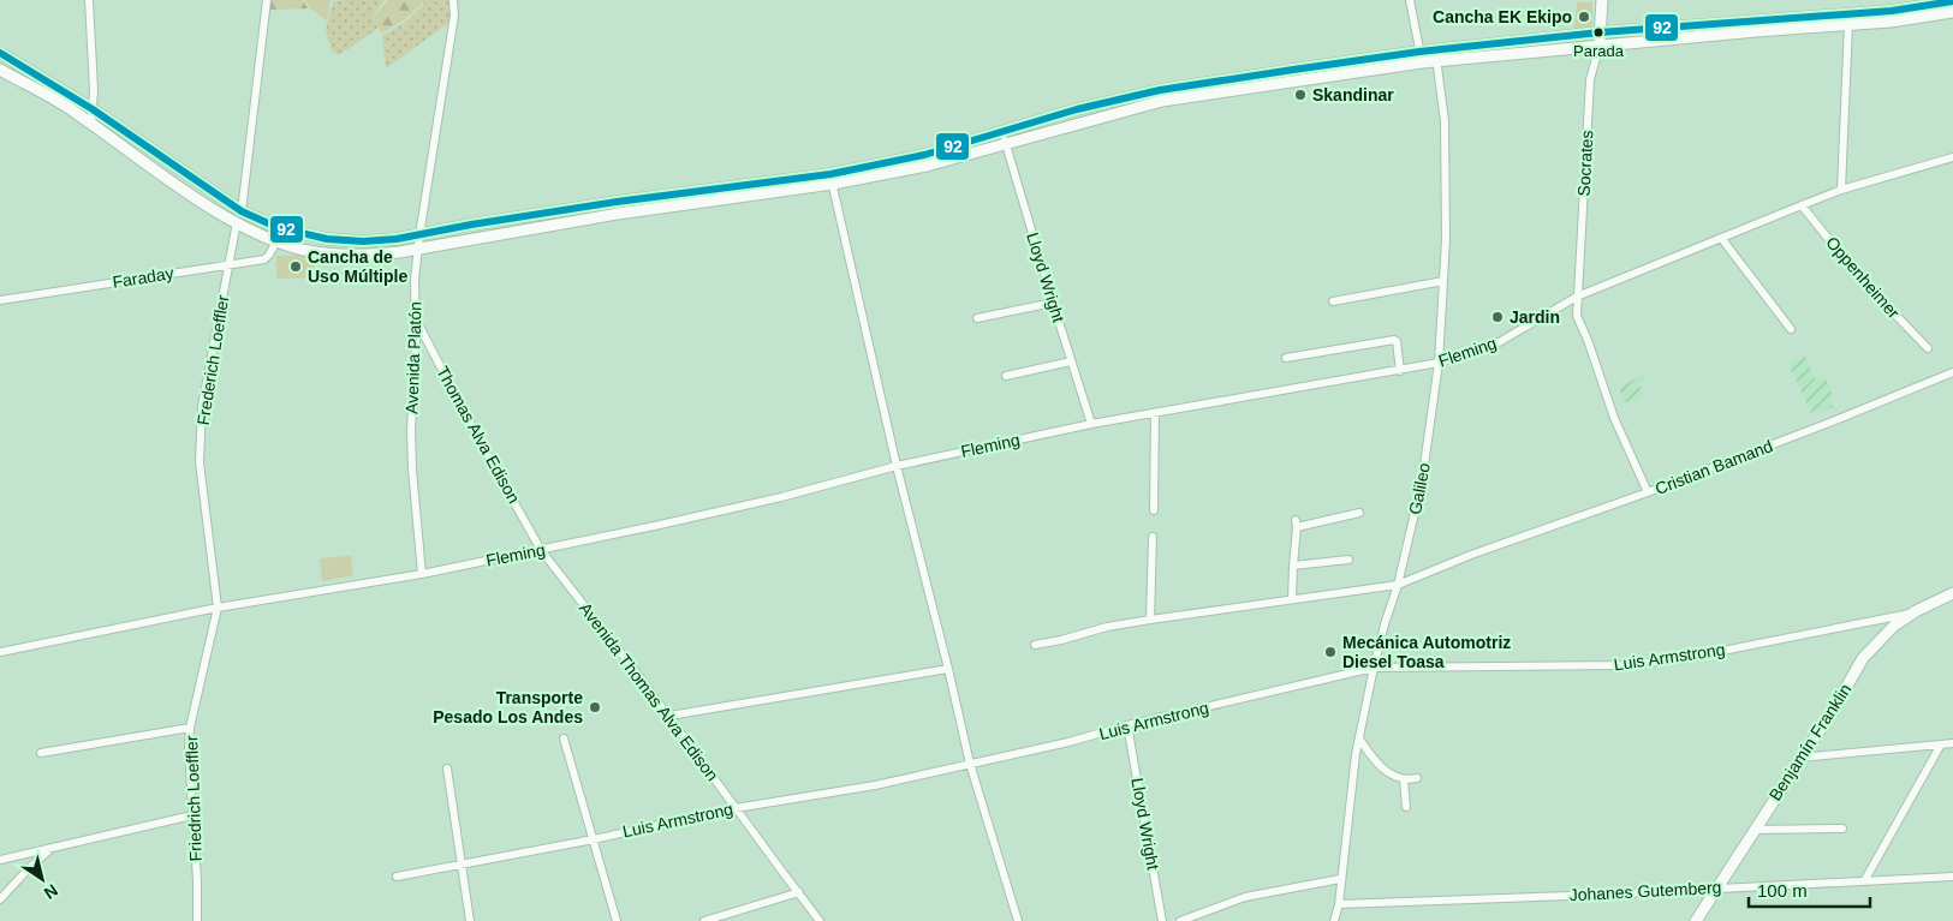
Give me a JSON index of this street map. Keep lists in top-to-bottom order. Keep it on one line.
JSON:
{"streets":{"main road":["Socrates","Benjamín Franklin"],"street":["Faraday","Lloyd Wright","Oppenheimer","Fleming","Avenida Platón","Frederich Loeffler","Thomas Alva Edison","Cristian Bamand","Galileo","Luis Armstrong","Avenida Thomas Alva Edison","Friedrich Loeffler","Johanes Gutemberg"]},"crossings":[["Socrates","Fleming"],["Socrates","Cristian Bamand"],["Faraday","Frederich Loeffler"],["Lloyd Wright","Fleming"],["Lloyd Wright","Luis Armstrong"],["Oppenheimer","Fleming"],["Fleming","Avenida Platón"],["Fleming","Frederich Loeffler"],["Fleming","Thomas Alva Edison"],["Fleming","Galileo"],["Fleming","Avenida Thomas Alva Edison"],["Fleming","Friedrich Loeffler"],["Avenida Platón","Thomas Alva Edison"],["Frederich Loeffler","Friedrich Loeffler"],["Thomas Alva Edison","Avenida Thomas Alva Edison"],["Cristian Bamand","Galileo"],["Galileo","Luis Armstrong"],["Galileo","Johanes Gutemberg"],["Luis Armstrong","Avenida Thomas Alva Edison"],["Luis Armstrong","Benjamín Franklin"],["Benjamín Franklin","Johanes Gutemberg"]],"places":["Cancha EK Ekipo","Parada","Skandinar","Cancha de Uso Múltiple","Jardin","Mecánica Automotriz Diesel Toasa","Transporte Pesado Los Andes"],"lines":["transit line 92"],"scale_bar":"100 m","north":"bottom right"}
